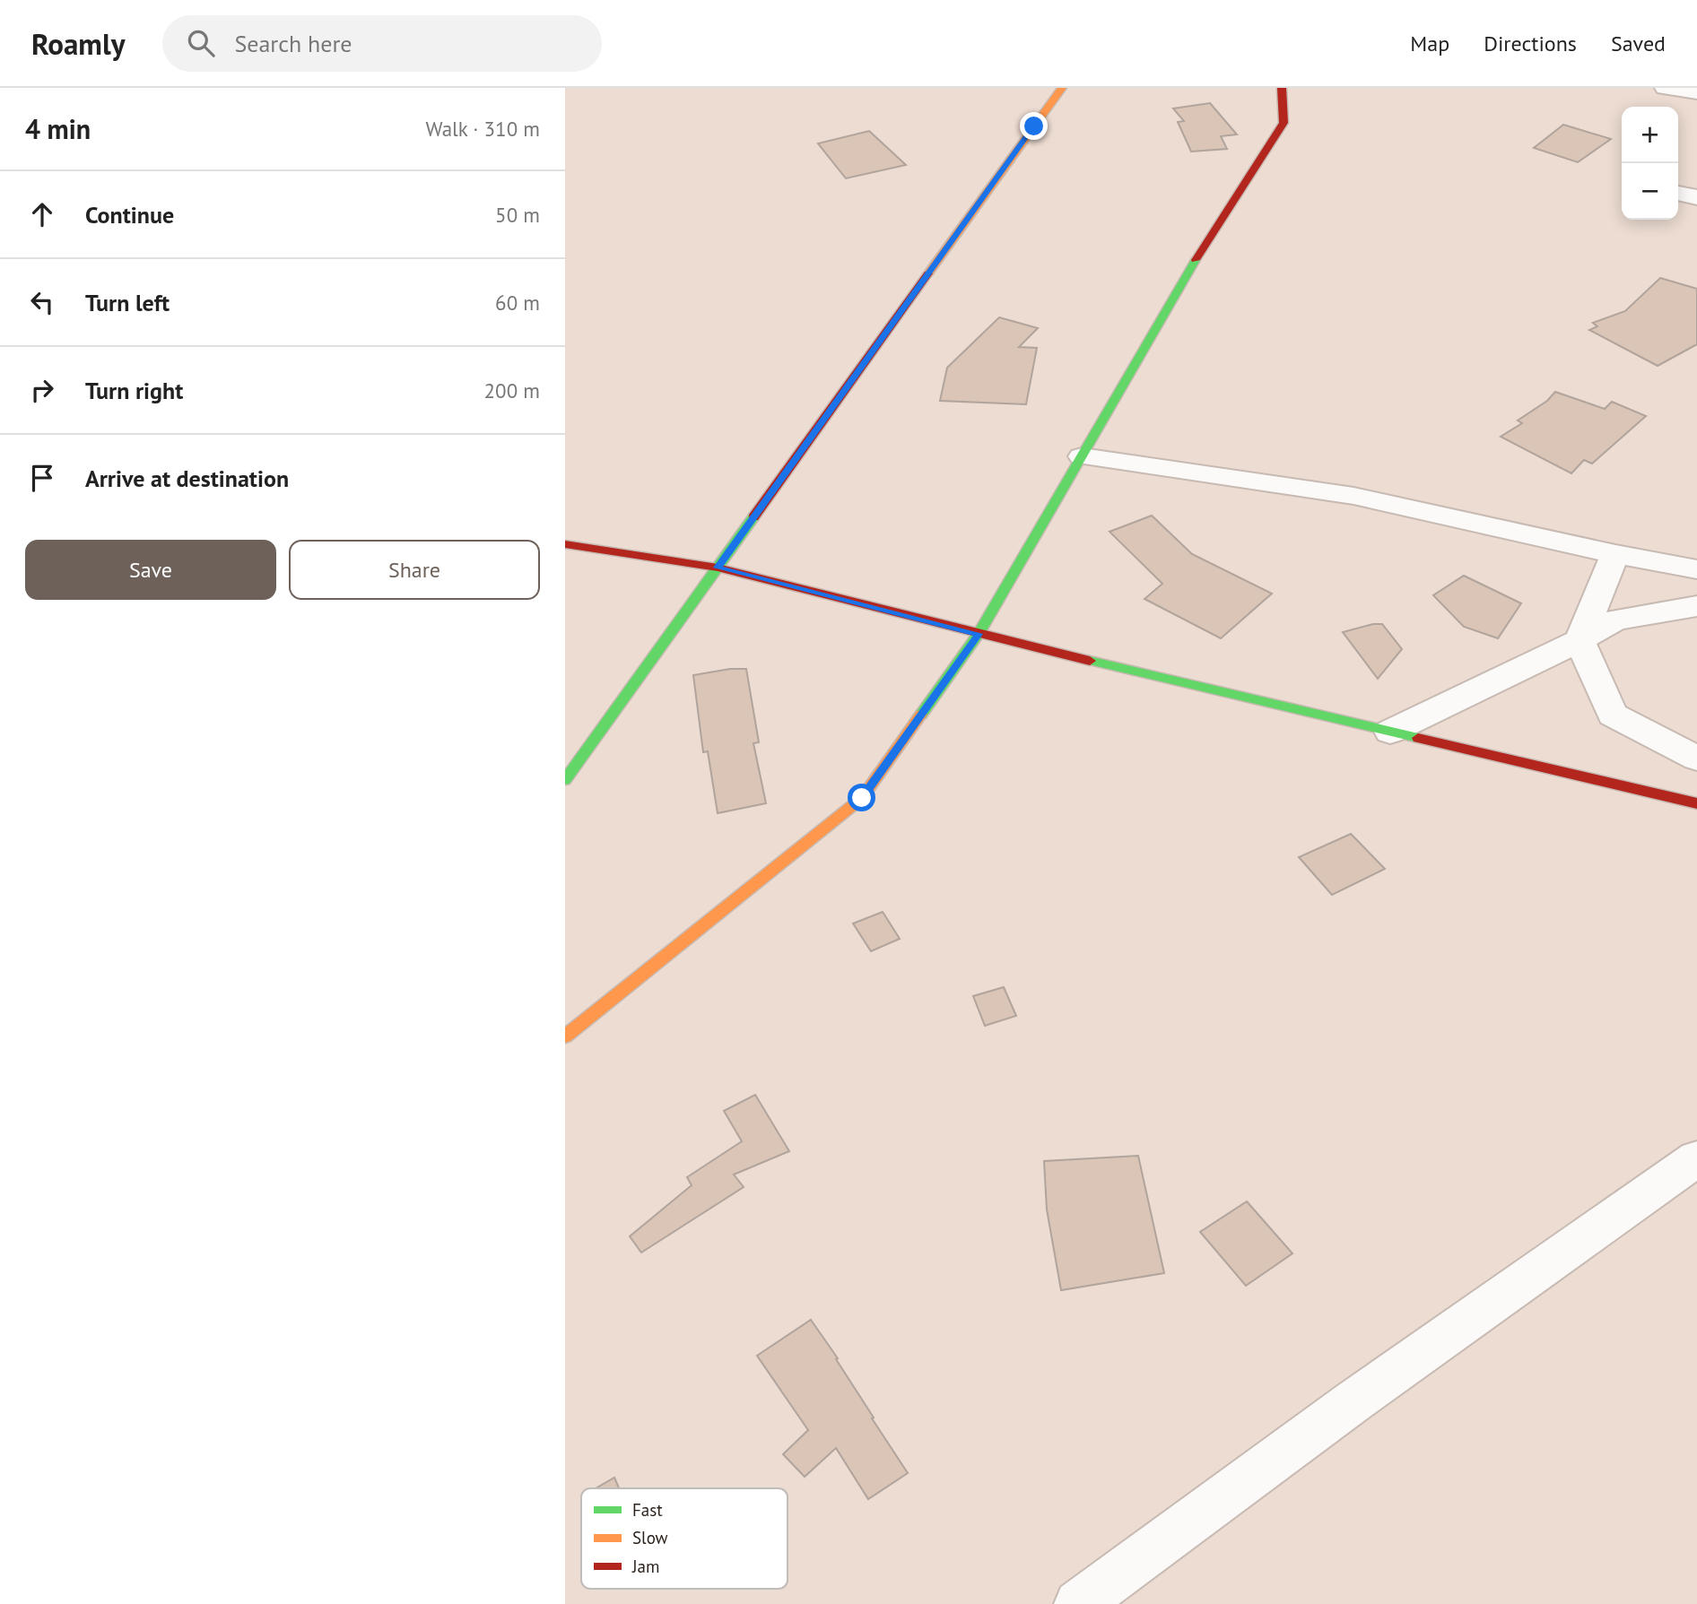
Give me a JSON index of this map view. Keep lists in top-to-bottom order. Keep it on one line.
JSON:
{"legend":["Fast","Slow","Jam"],"page":{"header":"Roamly","search":"Search here","nav":["Map","Directions","Saved"],"heading":["4 min","Walk · 310 m"],"map_buttons":["+","−"],"list":[["Continue","50 m"],["Turn left","60 m"],["Turn right","200 m"],"Arrive at destination"],"buttons":["Save","Share"]}}
